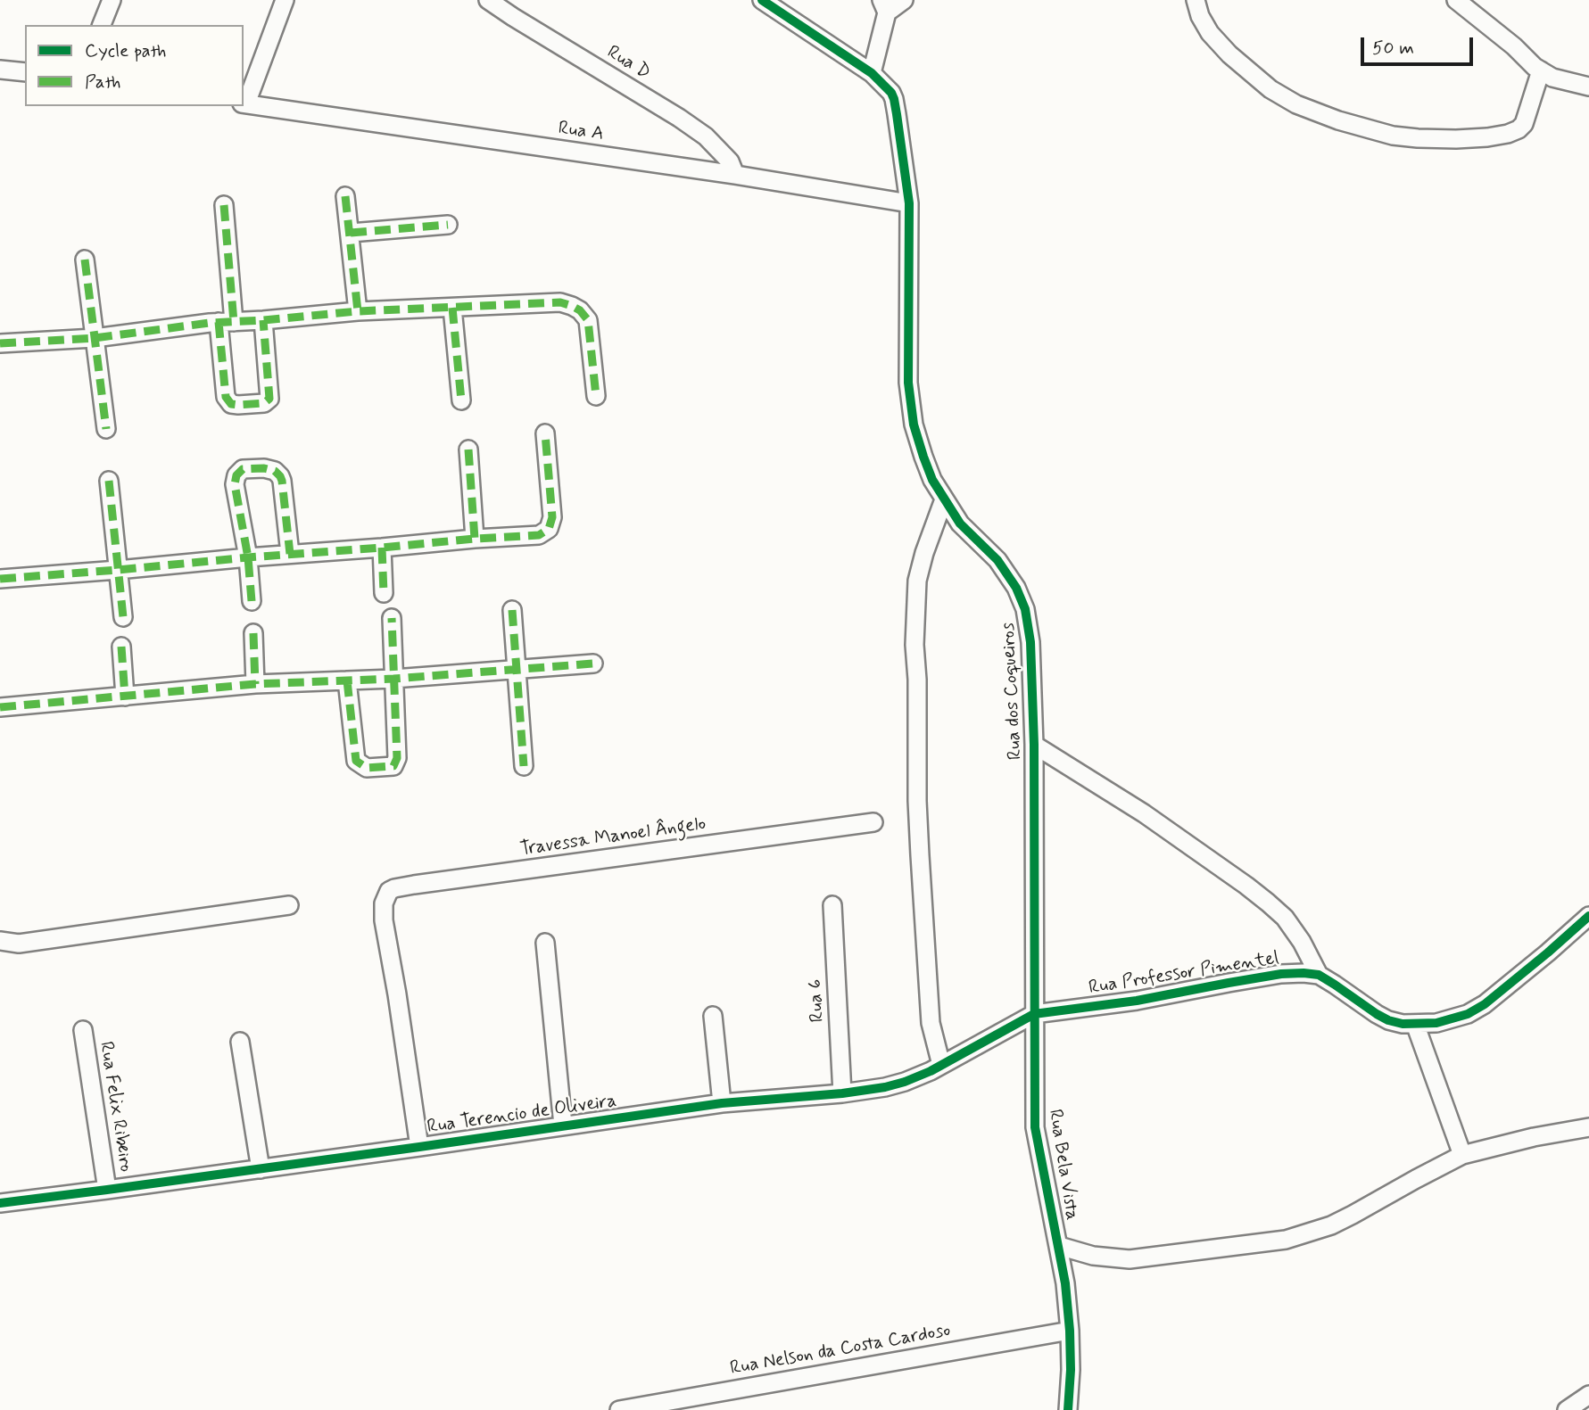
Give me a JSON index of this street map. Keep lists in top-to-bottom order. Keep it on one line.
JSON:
{"streets":{"street":["Rua D","Rua A","Rua dos Coqueiros","Travessa Manoel Ângelo","Rua Professor Pimentel","Rua 6","Rua Felix Ribeiro","Rua Terencio de Oliveira","Rua Bela Vista","Rua Nelson da Costa Cardoso"]},"crossings":[["Rua D","Rua A"],["Rua A","Rua dos Coqueiros"],["Rua dos Coqueiros","Rua Professor Pimentel"],["Rua dos Coqueiros","Rua Terencio de Oliveira"],["Rua dos Coqueiros","Rua Bela Vista"],["Travessa Manoel Ângelo","Rua Terencio de Oliveira"],["Rua Professor Pimentel","Rua Terencio de Oliveira"],["Rua Professor Pimentel","Rua Bela Vista"],["Rua 6","Rua Terencio de Oliveira"],["Rua Felix Ribeiro","Rua Terencio de Oliveira"],["Rua Terencio de Oliveira","Rua Bela Vista"],["Rua Bela Vista","Rua Nelson da Costa Cardoso"]],"legend":["Cycle path","Path"],"scale_bar":"50 m"}
